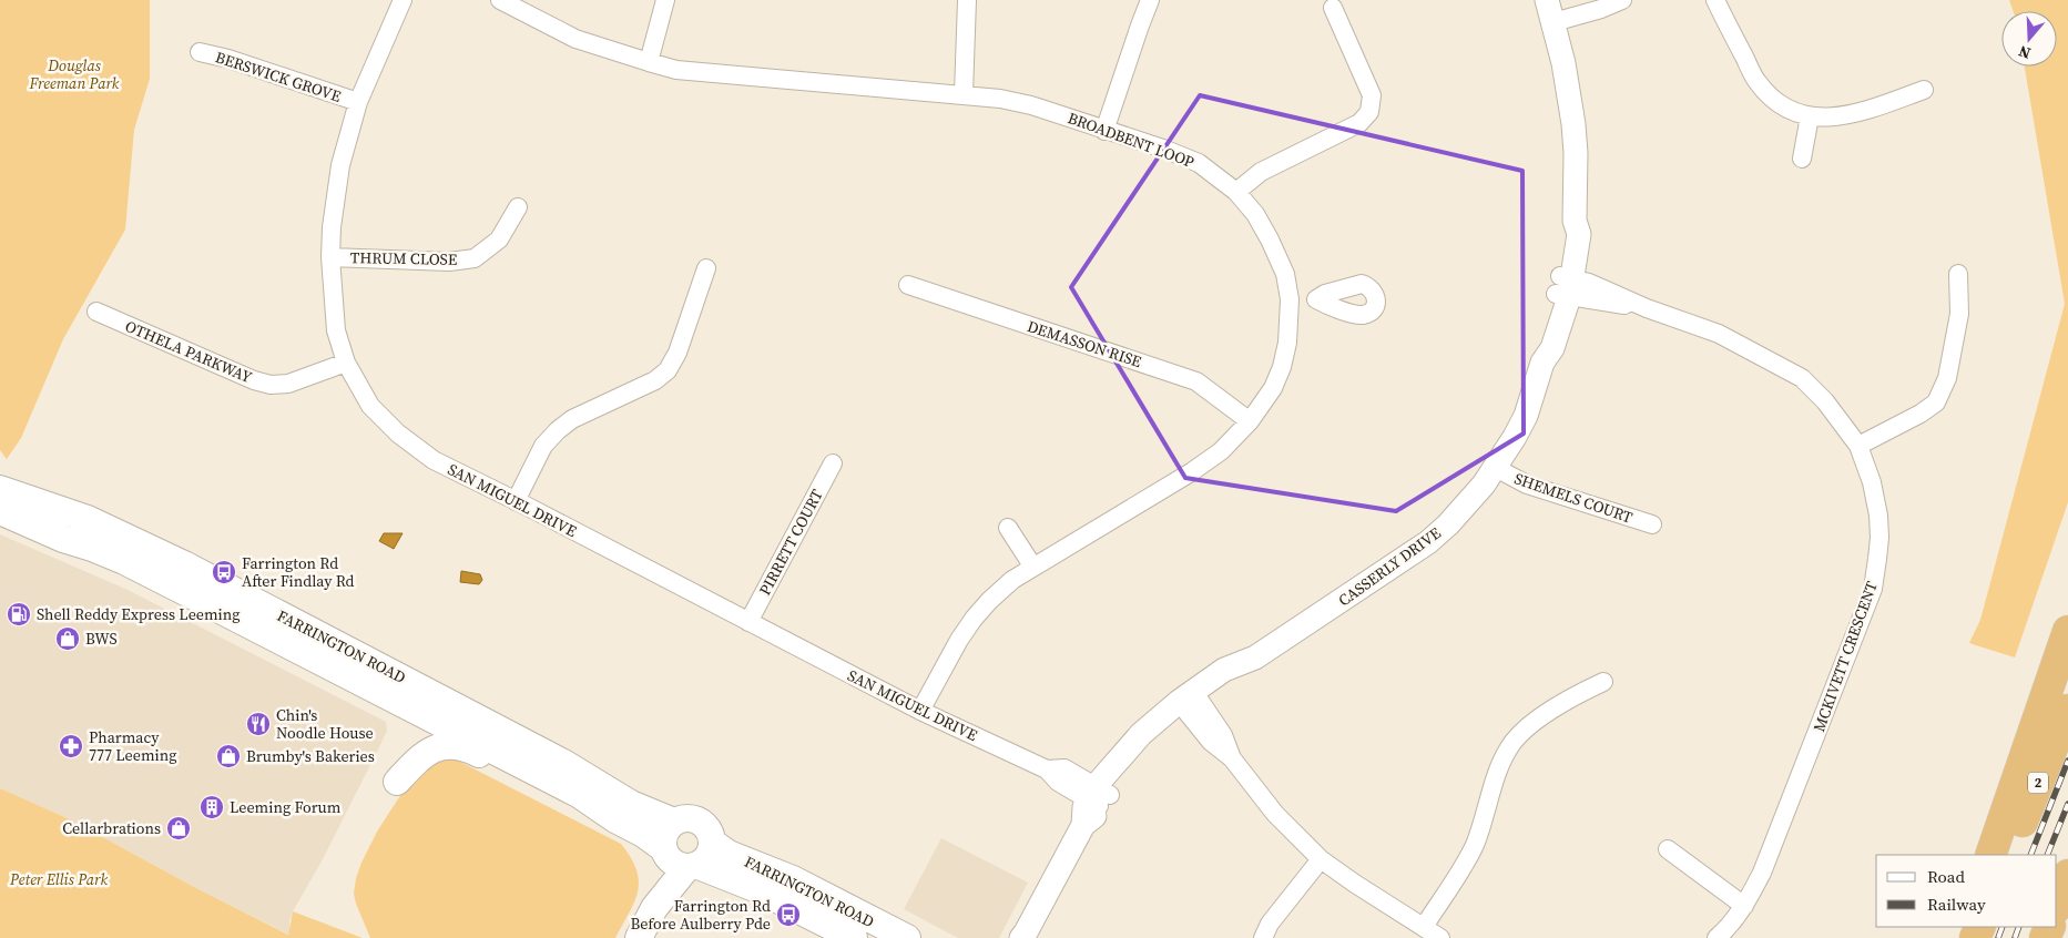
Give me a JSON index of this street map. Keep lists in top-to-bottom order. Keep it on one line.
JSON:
{"streets":{"highway":["2"],"main road":["FARRINGTON ROAD"],"street":["BERSWICK GROVE","BROADBENT LOOP","THRUM CLOSE","DEMASSON RISE","OTHELA PARKWAY","SHEMELS COURT","SAN MIGUEL DRIVE","PIRRETT COURT","CASSERLY DRIVE","MCKIVETT CRESCENT"]},"crossings":[["BERSWICK GROVE","SAN MIGUEL DRIVE"],["BROADBENT LOOP","DEMASSON RISE"],["BROADBENT LOOP","SAN MIGUEL DRIVE"],["THRUM CLOSE","SAN MIGUEL DRIVE"],["OTHELA PARKWAY","SAN MIGUEL DRIVE"],["SHEMELS COURT","CASSERLY DRIVE"],["SAN MIGUEL DRIVE","PIRRETT COURT"],["SAN MIGUEL DRIVE","CASSERLY DRIVE"],["CASSERLY DRIVE","MCKIVETT CRESCENT"]],"parks":["Douglas Freeman Park","Peter Ellis Park"],"places":{"bus stop":["Farrington Rd After Findlay Rd","Farrington Rd Before Aulberry Pde"],"fuel station":["Shell Reddy Express Leeming"],"shop":["BWS","Brumby's Bakeries","Cellarbrations"],"restaurant":["Chin's Noodle House"],"pharmacy":["Pharmacy 777 Leeming"],"building":["Leeming Forum"]},"legend":["Road","Railway"],"north":"bottom"}
